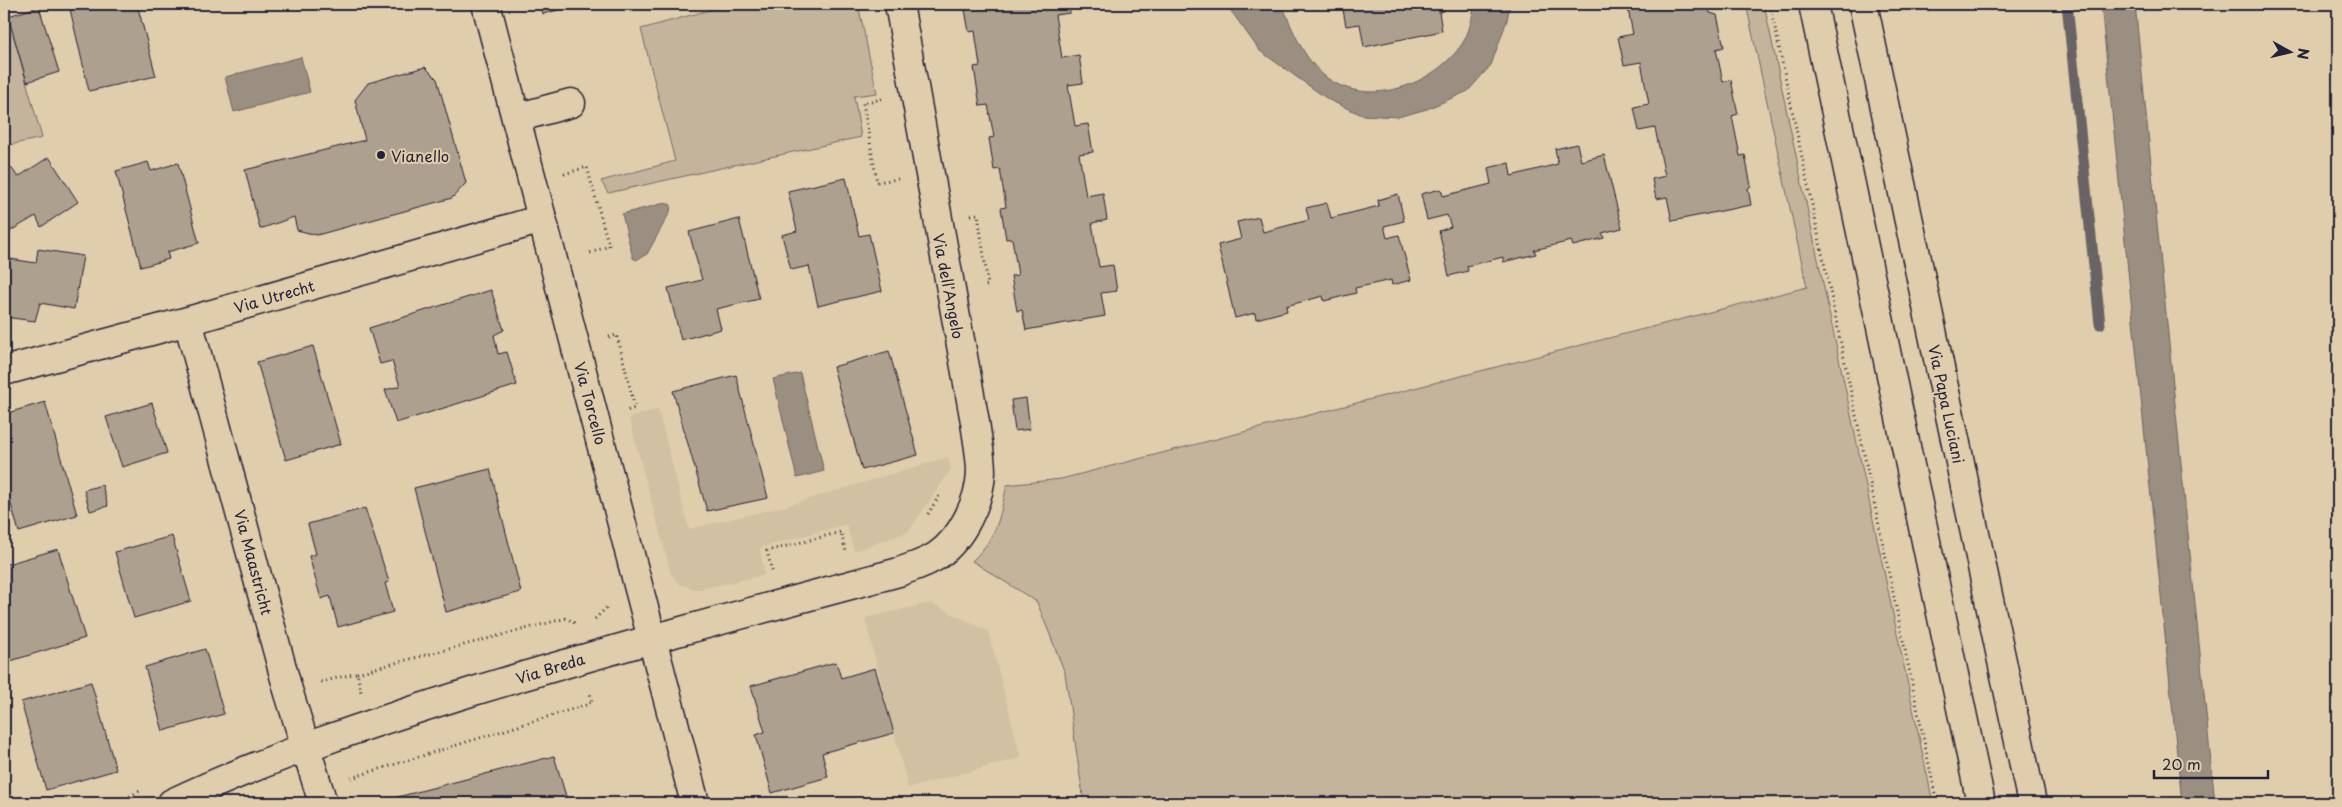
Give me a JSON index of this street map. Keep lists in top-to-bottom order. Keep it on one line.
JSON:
{"streets":{"street":["Via dell'Angelo","Via Utrecht","Via Torcello","Via Papa Luciani","Via Maastricht","Via Breda"]},"crossings":[["Via dell'Angelo","Via Breda"],["Via Utrecht","Via Torcello"],["Via Utrecht","Via Maastricht"],["Via Torcello","Via Breda"],["Via Maastricht","Via Breda"]],"places":["Vianello"],"scale_bar":"20 m","north":"right"}
